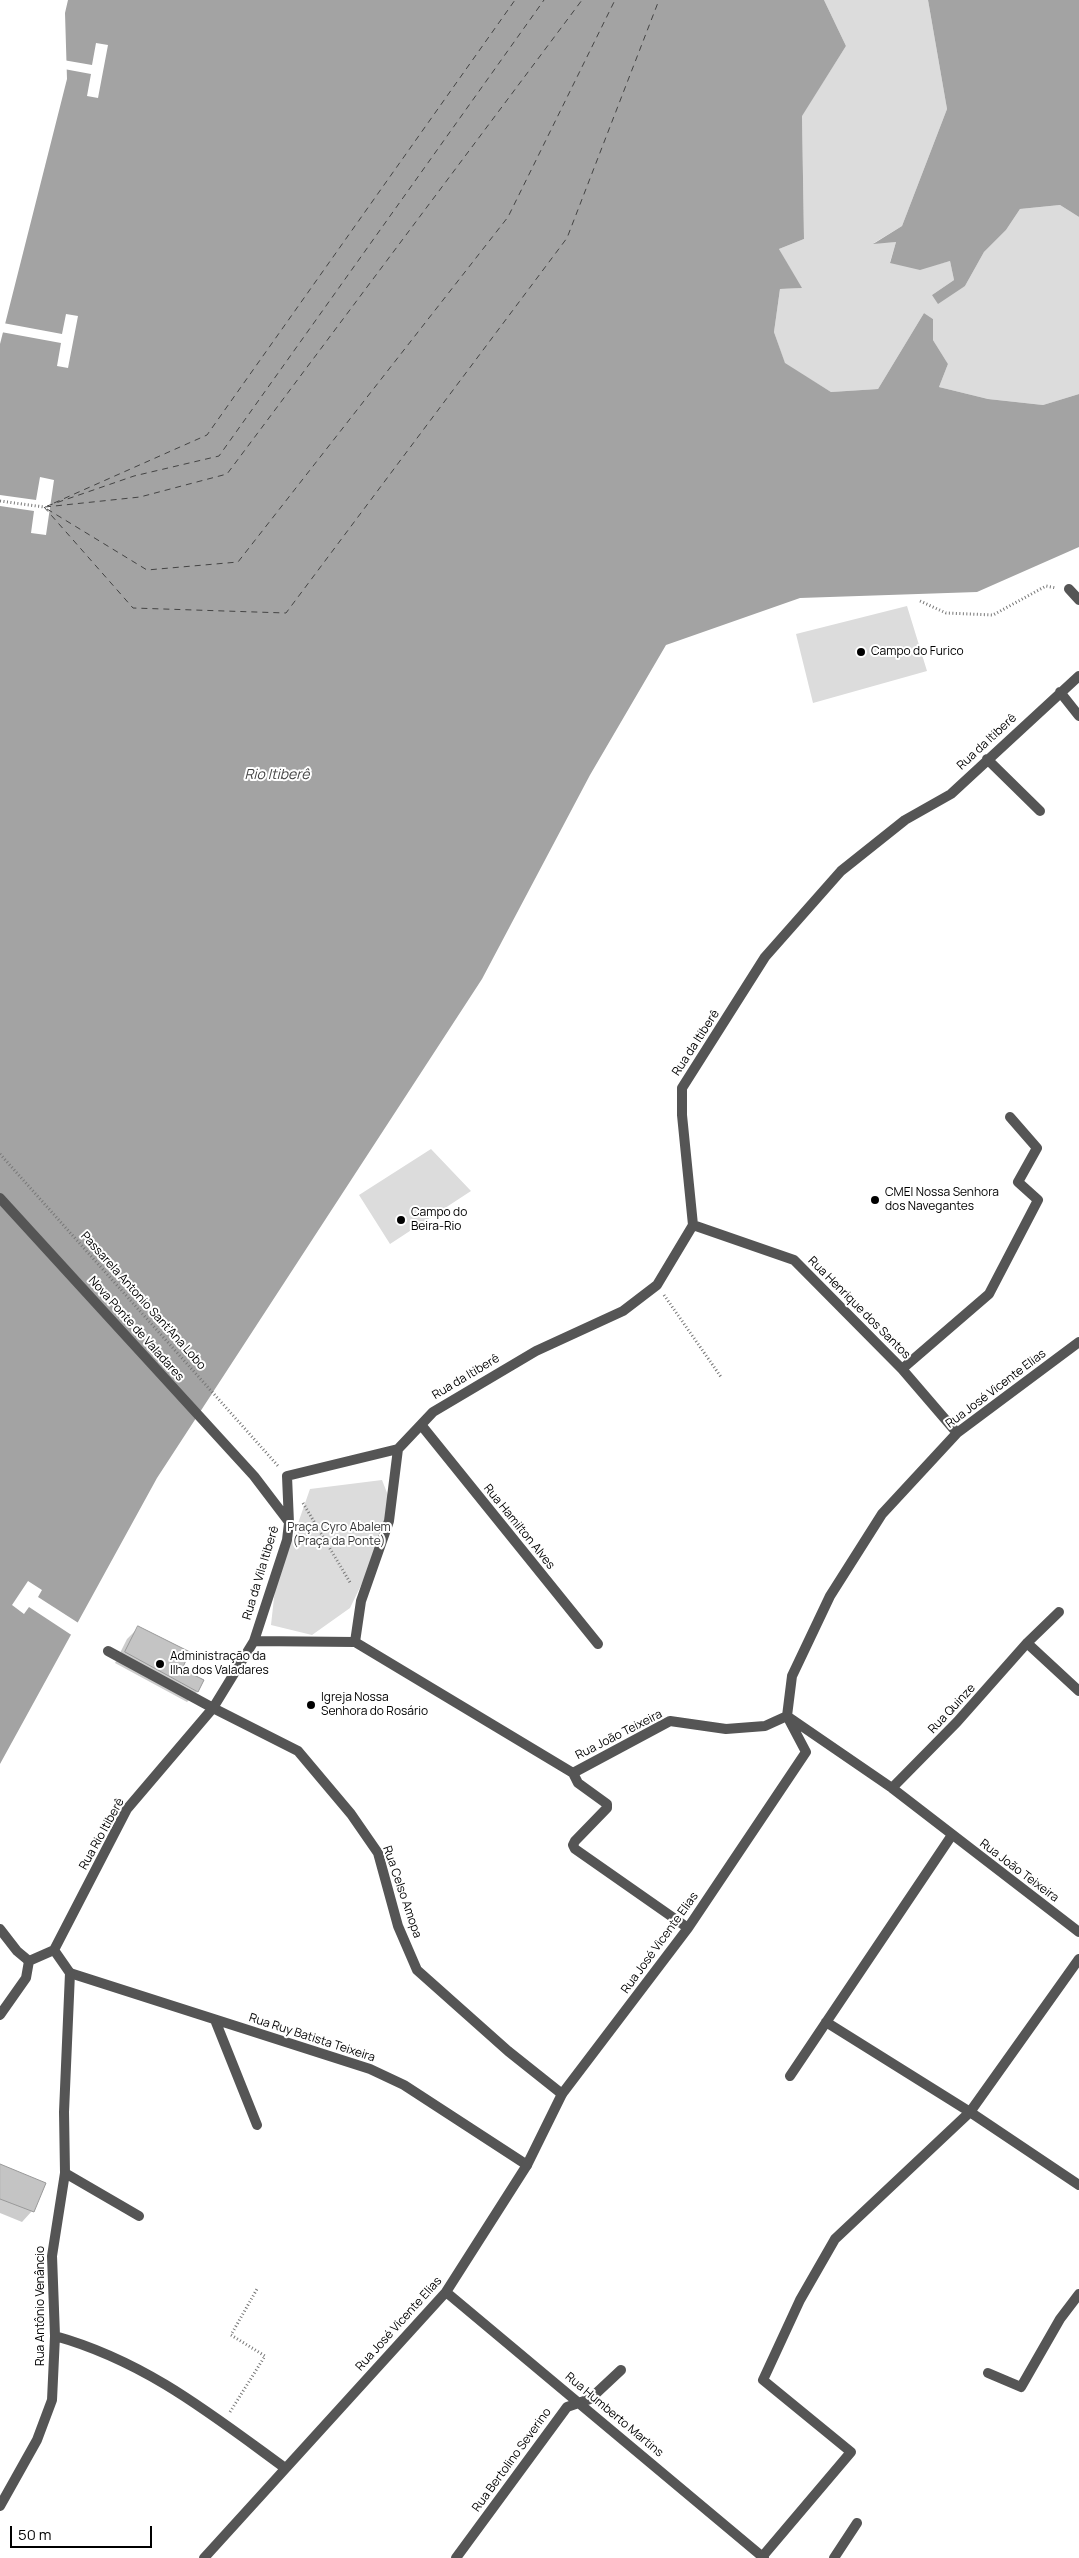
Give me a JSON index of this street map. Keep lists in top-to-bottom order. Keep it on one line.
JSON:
{"streets":{"street":["Rua da Itiberê","Rua Henrique dos Santos","Nova Ponte de Valadares","Rua José Vicente Elias","Rua Hamilton Alves","Rua da Vila Itiberê","Rua Quinze","Rua João Teixeira","Rua Rio Itiberê","Rua Celso Amopa","Rua Ruy Batista Teixeira","Rua Antônio Venâncio","Rua Humberto Martins","Rua Bertolino Severino"],"path":["Passarela Antonio Sant'Ana Lobo"]},"crossings":[["Rua da Itiberê","Rua Henrique dos Santos"],["Rua da Itiberê","Rua Hamilton Alves"],["Rua da Itiberê","Rua da Vila Itiberê"],["Rua Henrique dos Santos","Rua José Vicente Elias"],["Nova Ponte de Valadares","Rua da Vila Itiberê"],["Rua José Vicente Elias","Rua João Teixeira"],["Rua José Vicente Elias","Rua Celso Amopa"],["Rua José Vicente Elias","Rua Ruy Batista Teixeira"],["Rua José Vicente Elias","Rua Humberto Martins"],["Rua da Vila Itiberê","Rua Rio Itiberê"],["Rua Quinze","Rua João Teixeira"],["Rua Rio Itiberê","Rua Celso Amopa"],["Rua Ruy Batista Teixeira","Rua Antônio Venâncio"],["Rua Humberto Martins","Rua Bertolino Severino"]],"water":["Rio Itiberê"],"parks":["Praça Cyro Abalem (Praça da Ponte)"],"places":["Campo do Furico","CMEI Nossa Senhora dos Navegantes","Campo do Beira-Rio","Administração da Ilha dos Valadares","Igreja Nossa Senhora do Rosário"],"scale_bar":"50 m"}
